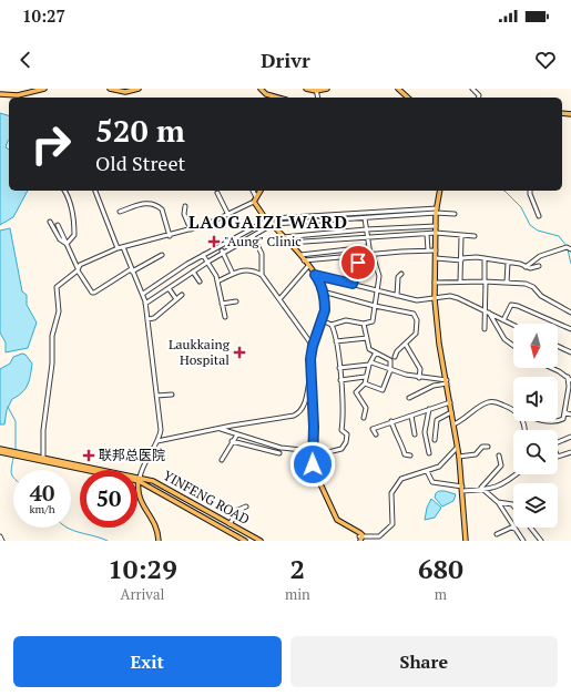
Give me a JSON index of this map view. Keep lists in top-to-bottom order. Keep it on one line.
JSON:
{"streets":{"main road":["YINFENG ROAD"]},"districts":["LAOGAIZI WARD"],"places":{"health":["\"Aung\" Clinic","Laukkaing Hospital","联邦总医院"]},"north":"bottom","page":{"status":"10:27","header":"Drivr","turn":["520 m","Old Street"],"speed":"40 km/h","limit":"50","eta":["10:29","Arrival","2","min","680","m"],"buttons":["Exit","Share"]}}
